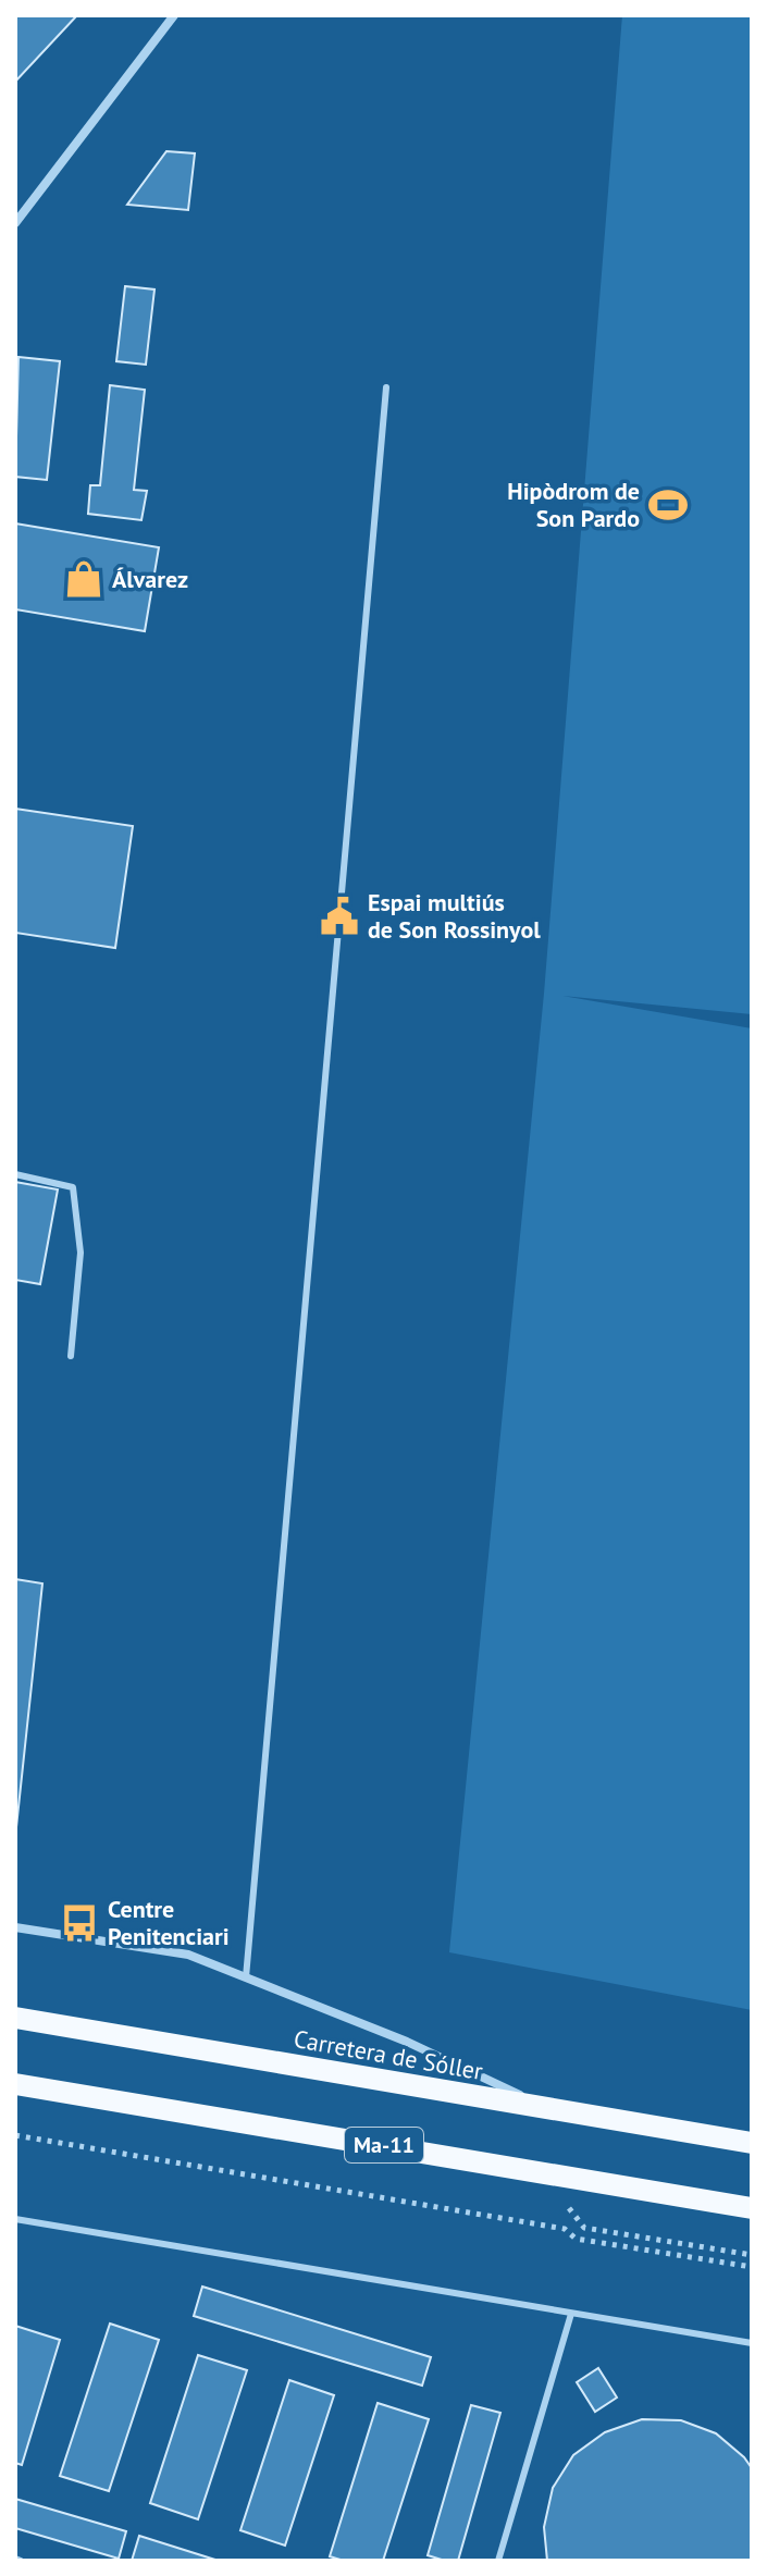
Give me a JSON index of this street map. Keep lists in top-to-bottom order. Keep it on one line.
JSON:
{"streets":{"main road":["Carretera de Sóller","Ma-11"]},"places":{"sports":["Hipòdrom de Son Pardo"],"shop":["Álvarez"],"public building":["Espai multiús de Son Rossinyol"],"bus stop":["Centre Penitenciari"]}}
